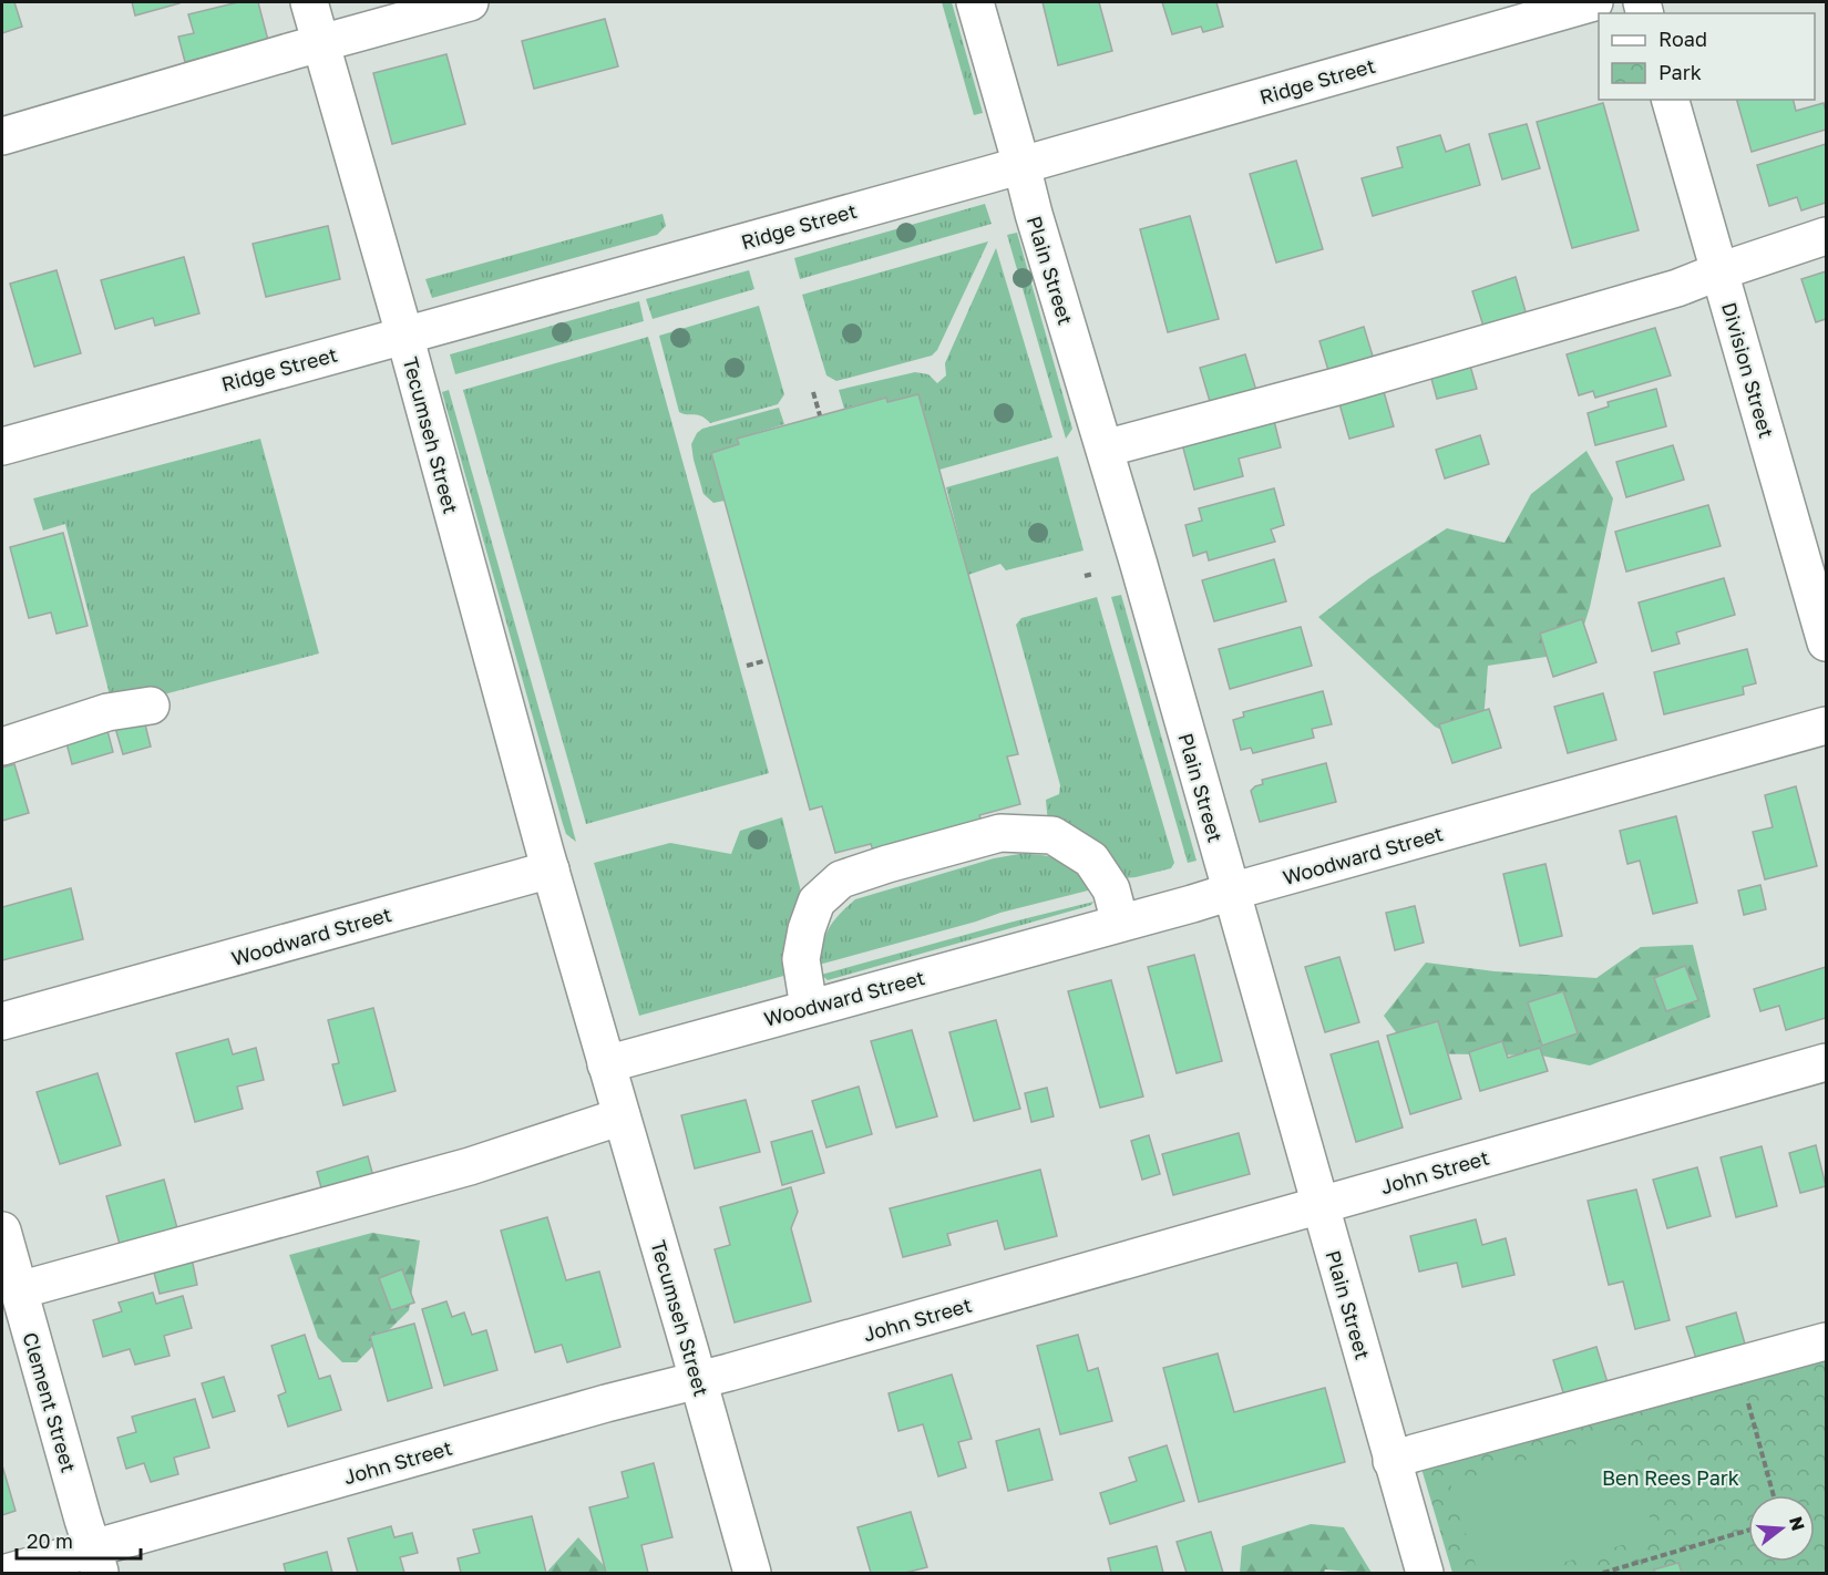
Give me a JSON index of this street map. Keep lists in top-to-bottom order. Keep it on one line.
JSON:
{"streets":{"street":["Ridge Street","Plain Street","Division Street","Tecumseh Street","Woodward Street","John Street","Clement Street"]},"crossings":[["Ridge Street","Plain Street"],["Ridge Street","Tecumseh Street"],["Plain Street","Woodward Street"],["Plain Street","John Street"],["Tecumseh Street","Woodward Street"],["Tecumseh Street","John Street"],["John Street","Clement Street"]],"parks":["Ben Rees Park"],"legend":["Road","Park"],"scale_bar":"20 m","north":"right"}
